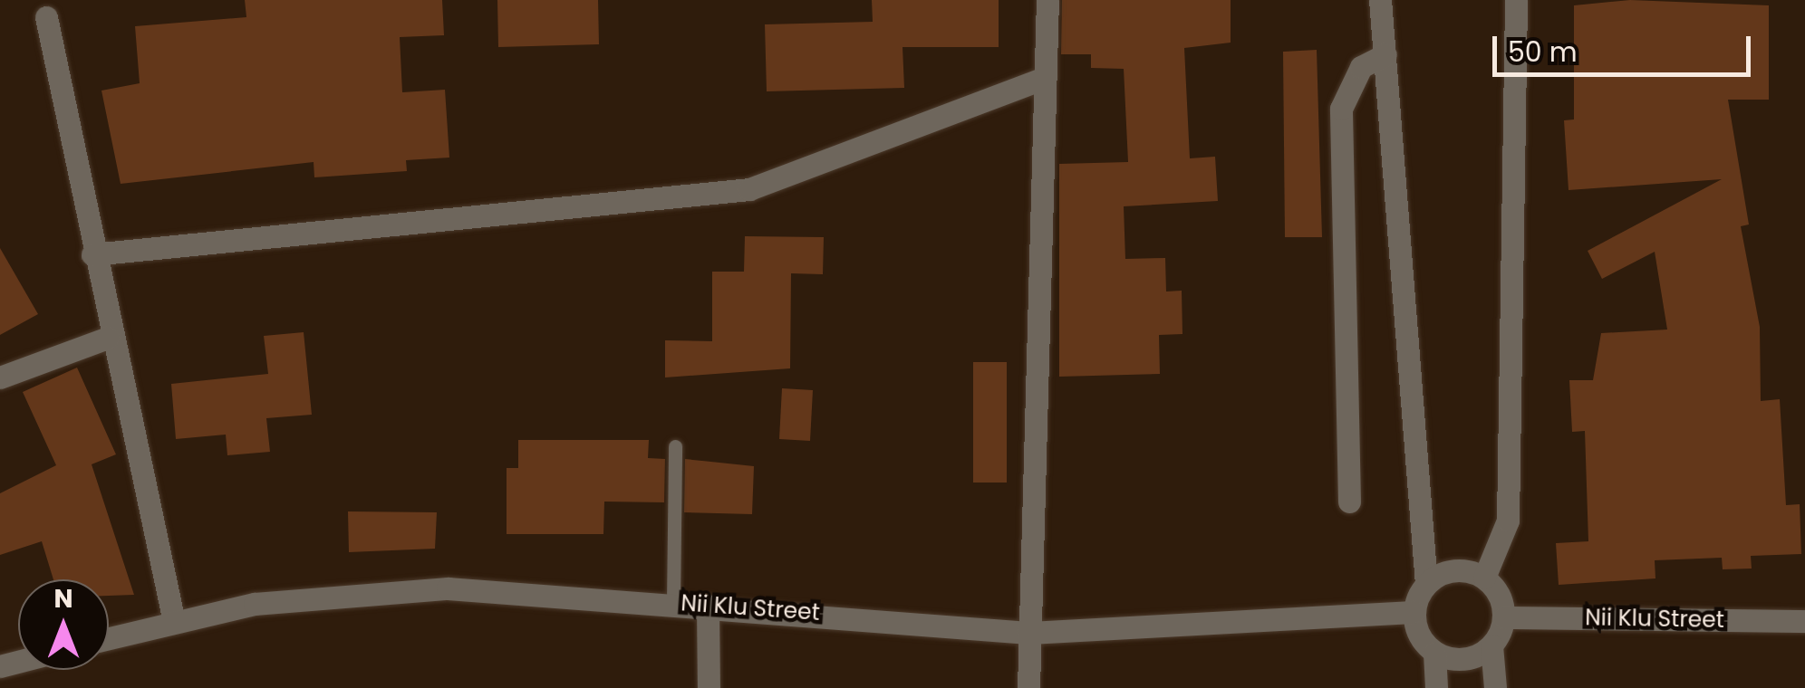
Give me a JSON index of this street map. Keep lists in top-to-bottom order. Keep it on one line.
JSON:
{"streets":{"street":["Nii Klu Street"]},"scale_bar":"50 m","north":"top"}
